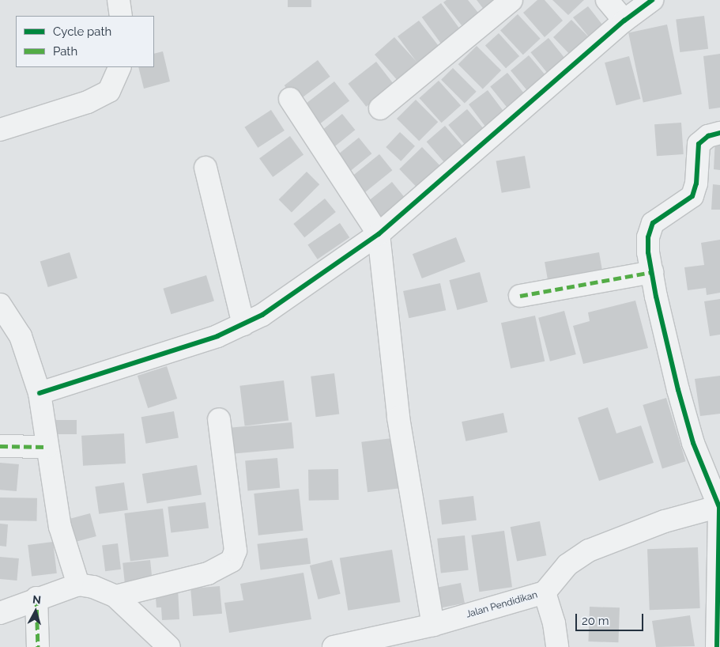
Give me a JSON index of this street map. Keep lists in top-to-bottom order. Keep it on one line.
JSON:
{"streets":{"street":["Jalan Pendidikan"]},"legend":["Cycle path","Path"],"scale_bar":"20 m","north":"top"}
